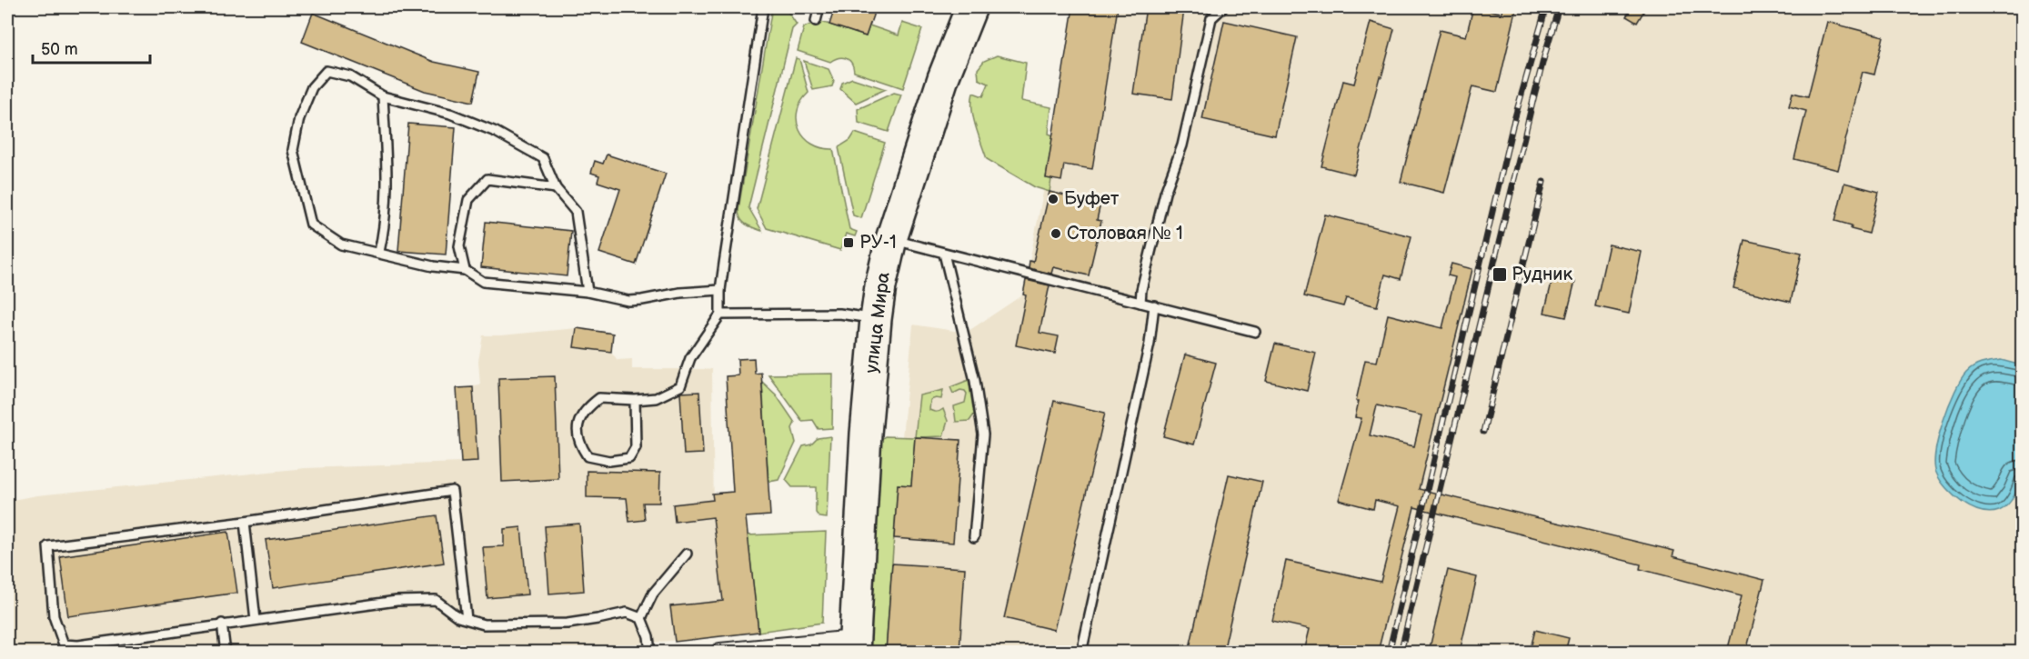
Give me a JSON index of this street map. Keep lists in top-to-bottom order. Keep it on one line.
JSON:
{"streets":{"highway":["улица Мира"]},"places":{"other":["Буфет","Столовая № 1"],"transit":["РУ-1","Рудник"]},"scale_bar":"50 m"}
